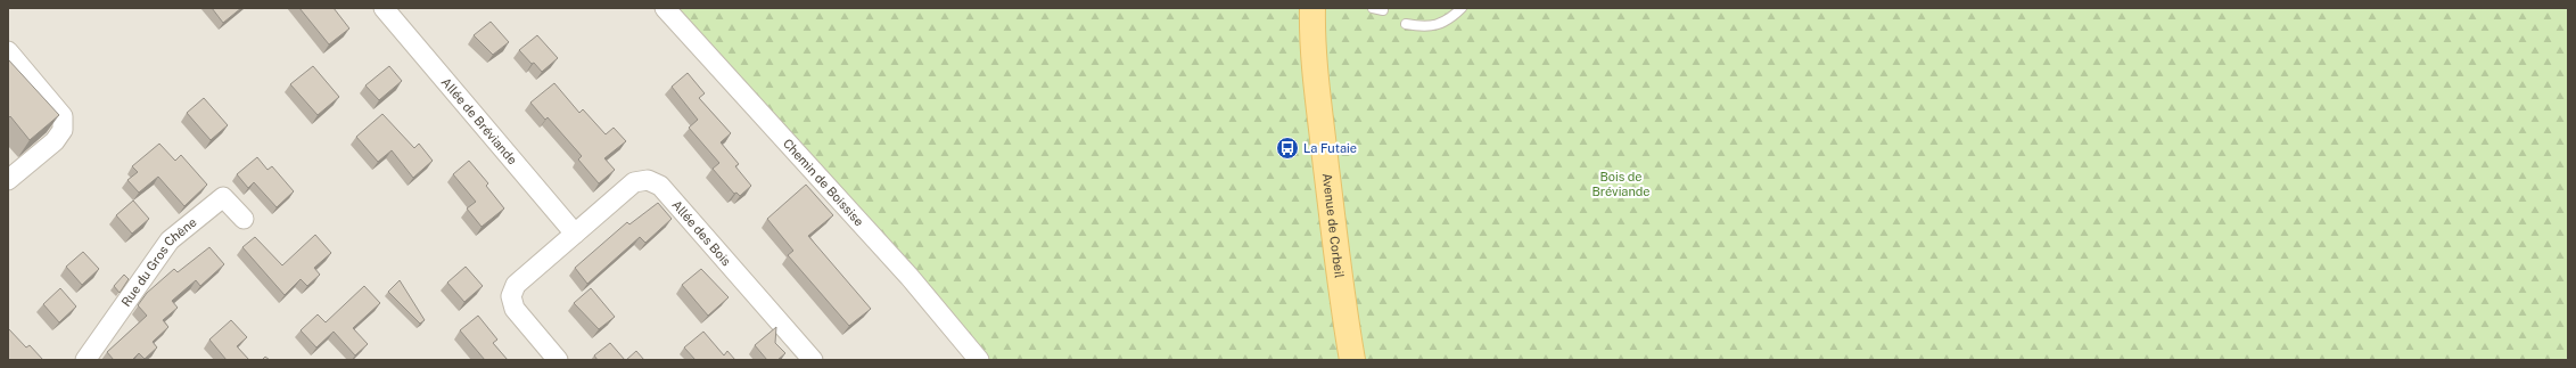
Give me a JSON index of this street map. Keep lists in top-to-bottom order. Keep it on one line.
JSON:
{"streets":{"main road":["Avenue de Corbeil"],"street":["Allée de Bréviande","Chemin de Boissise","Allée des Bois","Rue du Gros Chêne"]},"crossings":[["Allée de Bréviande","Allée des Bois"]],"parks":["Bois de Bréviande"],"places":{"bus stop":["La Futaie"]}}
